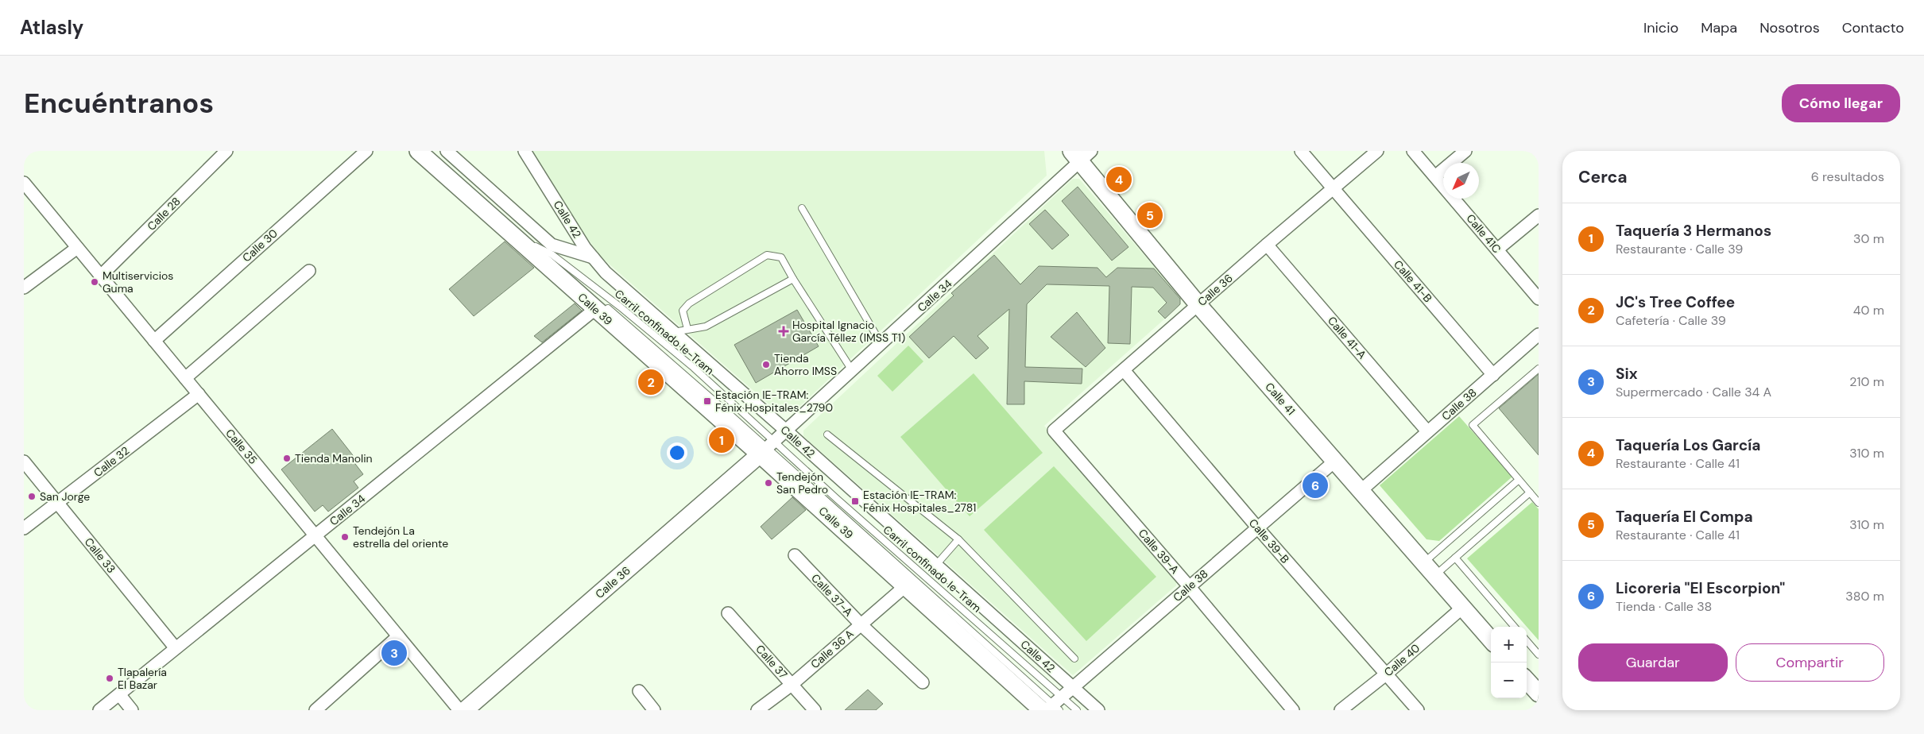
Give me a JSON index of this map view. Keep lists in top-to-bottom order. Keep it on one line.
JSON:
{"streets":{"street":["Calle 28","Calle 42","Calle 41C","Calle 30","Calle 41-B","Calle 36","Calle 34","Calle 39","Calle 41-A","Calle 41","Calle 38","Calle 35","Calle 32","Calle 39-B","Calle 39-A","Calle 33","Calle 37-A","Calle 36 A","Calle 40","Calle 37"],"lane":["Carril confinado Ie-Tram"]},"crossings":[["Calle 28","Calle 35"],["Calle 42","Calle 34"],["Calle 42","Calle 38"],["Calle 30","Calle 35"],["Calle 41-B","Calle 36"],["Calle 41-B","Calle 38"],["Calle 36","Calle 34"],["Calle 36","Calle 39"],["Calle 36","Carril confinado Ie-Tram"],["Calle 36","Calle 41-A"],["Calle 36","Calle 41"],["Calle 36","Calle 39-B"],["Calle 36","Calle 39-A"],["Calle 34","Calle 39"],["Calle 34","Carril confinado Ie-Tram"],["Calle 34","Calle 41"],["Calle 34","Calle 35"],["Calle 34","Calle 33"],["Calle 39","Carril confinado Ie-Tram"],["Calle 39","Calle 38"],["Calle 39","Calle 36 A"],["Carril confinado Ie-Tram","Calle 38"],["Calle 41-A","Calle 38"],["Calle 41","Calle 38"],["Calle 41","Calle 40"],["Calle 38","Calle 39-B"],["Calle 38","Calle 39-A"],["Calle 35","Calle 32"],["Calle 32","Calle 33"],["Calle 39-B","Calle 40"],["Calle 37-A","Calle 36 A"],["Calle 36 A","Calle 37"]],"places":{"other":["Multiservicios Guma","Tienda Ahorro IMSS","Tienda Manolin","Tendejón San Pedro","San Jorge","Tendejón La estrella del oriente","Tlapalería El Bazar"],"health":["Hospital Ignacio García Téllez (IMSS T1)"],"transit":["Estación IE-TRAM: Fénix Hospitales_2790","Estación IE-TRAM: Fénix Hospitales_2781"]},"north":"bottom left","page":{"header":"Atlasly","nav":["Inicio","Mapa","Nosotros","Contacto"],"buttons":["Cómo llegar",["Guardar","Compartir"]],"title":"Encuéntranos","heading":["Cerca","6 resultados"],"pins":["4","5","2","1","6","3"],"list":[{"mark":"1","name":"Taquería 3 Hermanos","note":"Restaurante · Calle 39","value":"30 m"},{"mark":"2","name":"JC's Tree Coffee","note":"Cafetería · Calle 39","value":"40 m"},{"mark":"3","name":"Six","note":"Supermercado · Calle 34 A","value":"210 m"},{"mark":"4","name":"Taquería Los García","note":"Restaurante · Calle 41","value":"310 m"},{"mark":"5","name":"Taquería El Compa","note":"Restaurante · Calle 41","value":"310 m"},{"mark":"6","name":"Licoreria \"El Escorpion\"","note":"Tienda · Calle 38","value":"380 m"}],"map_buttons":["+","−"]}}
